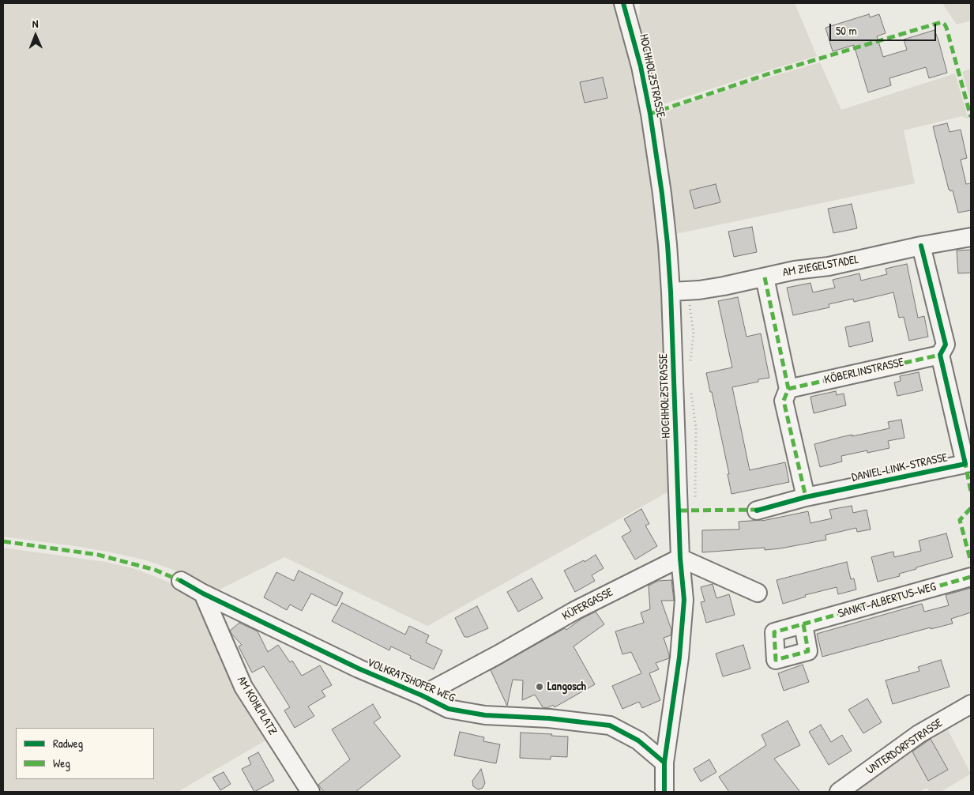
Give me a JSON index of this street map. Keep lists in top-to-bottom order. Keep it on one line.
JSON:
{"streets":{"street":["HOCHHOLZSTRASSE","AM ZIEGELSTADEL","KÖBERLINSTRASSE","DANIEL-LINK-STRASSE","SANKT-ALBERTUS-WEG","KÜFERGASSE","VOLKRATSHOFER WEG","AM KOHLPLATZ","UNTERDORFSTRASSE"]},"crossings":[["HOCHHOLZSTRASSE","AM ZIEGELSTADEL"],["HOCHHOLZSTRASSE","KÜFERGASSE"],["HOCHHOLZSTRASSE","VOLKRATSHOFER WEG"],["AM ZIEGELSTADEL","DANIEL-LINK-STRASSE"],["KÖBERLINSTRASSE","DANIEL-LINK-STRASSE"],["KÜFERGASSE","VOLKRATSHOFER WEG"],["VOLKRATSHOFER WEG","AM KOHLPLATZ"]],"places":["Langosch"],"legend":["Radweg","Weg"],"scale_bar":"50 m","north":"top"}
